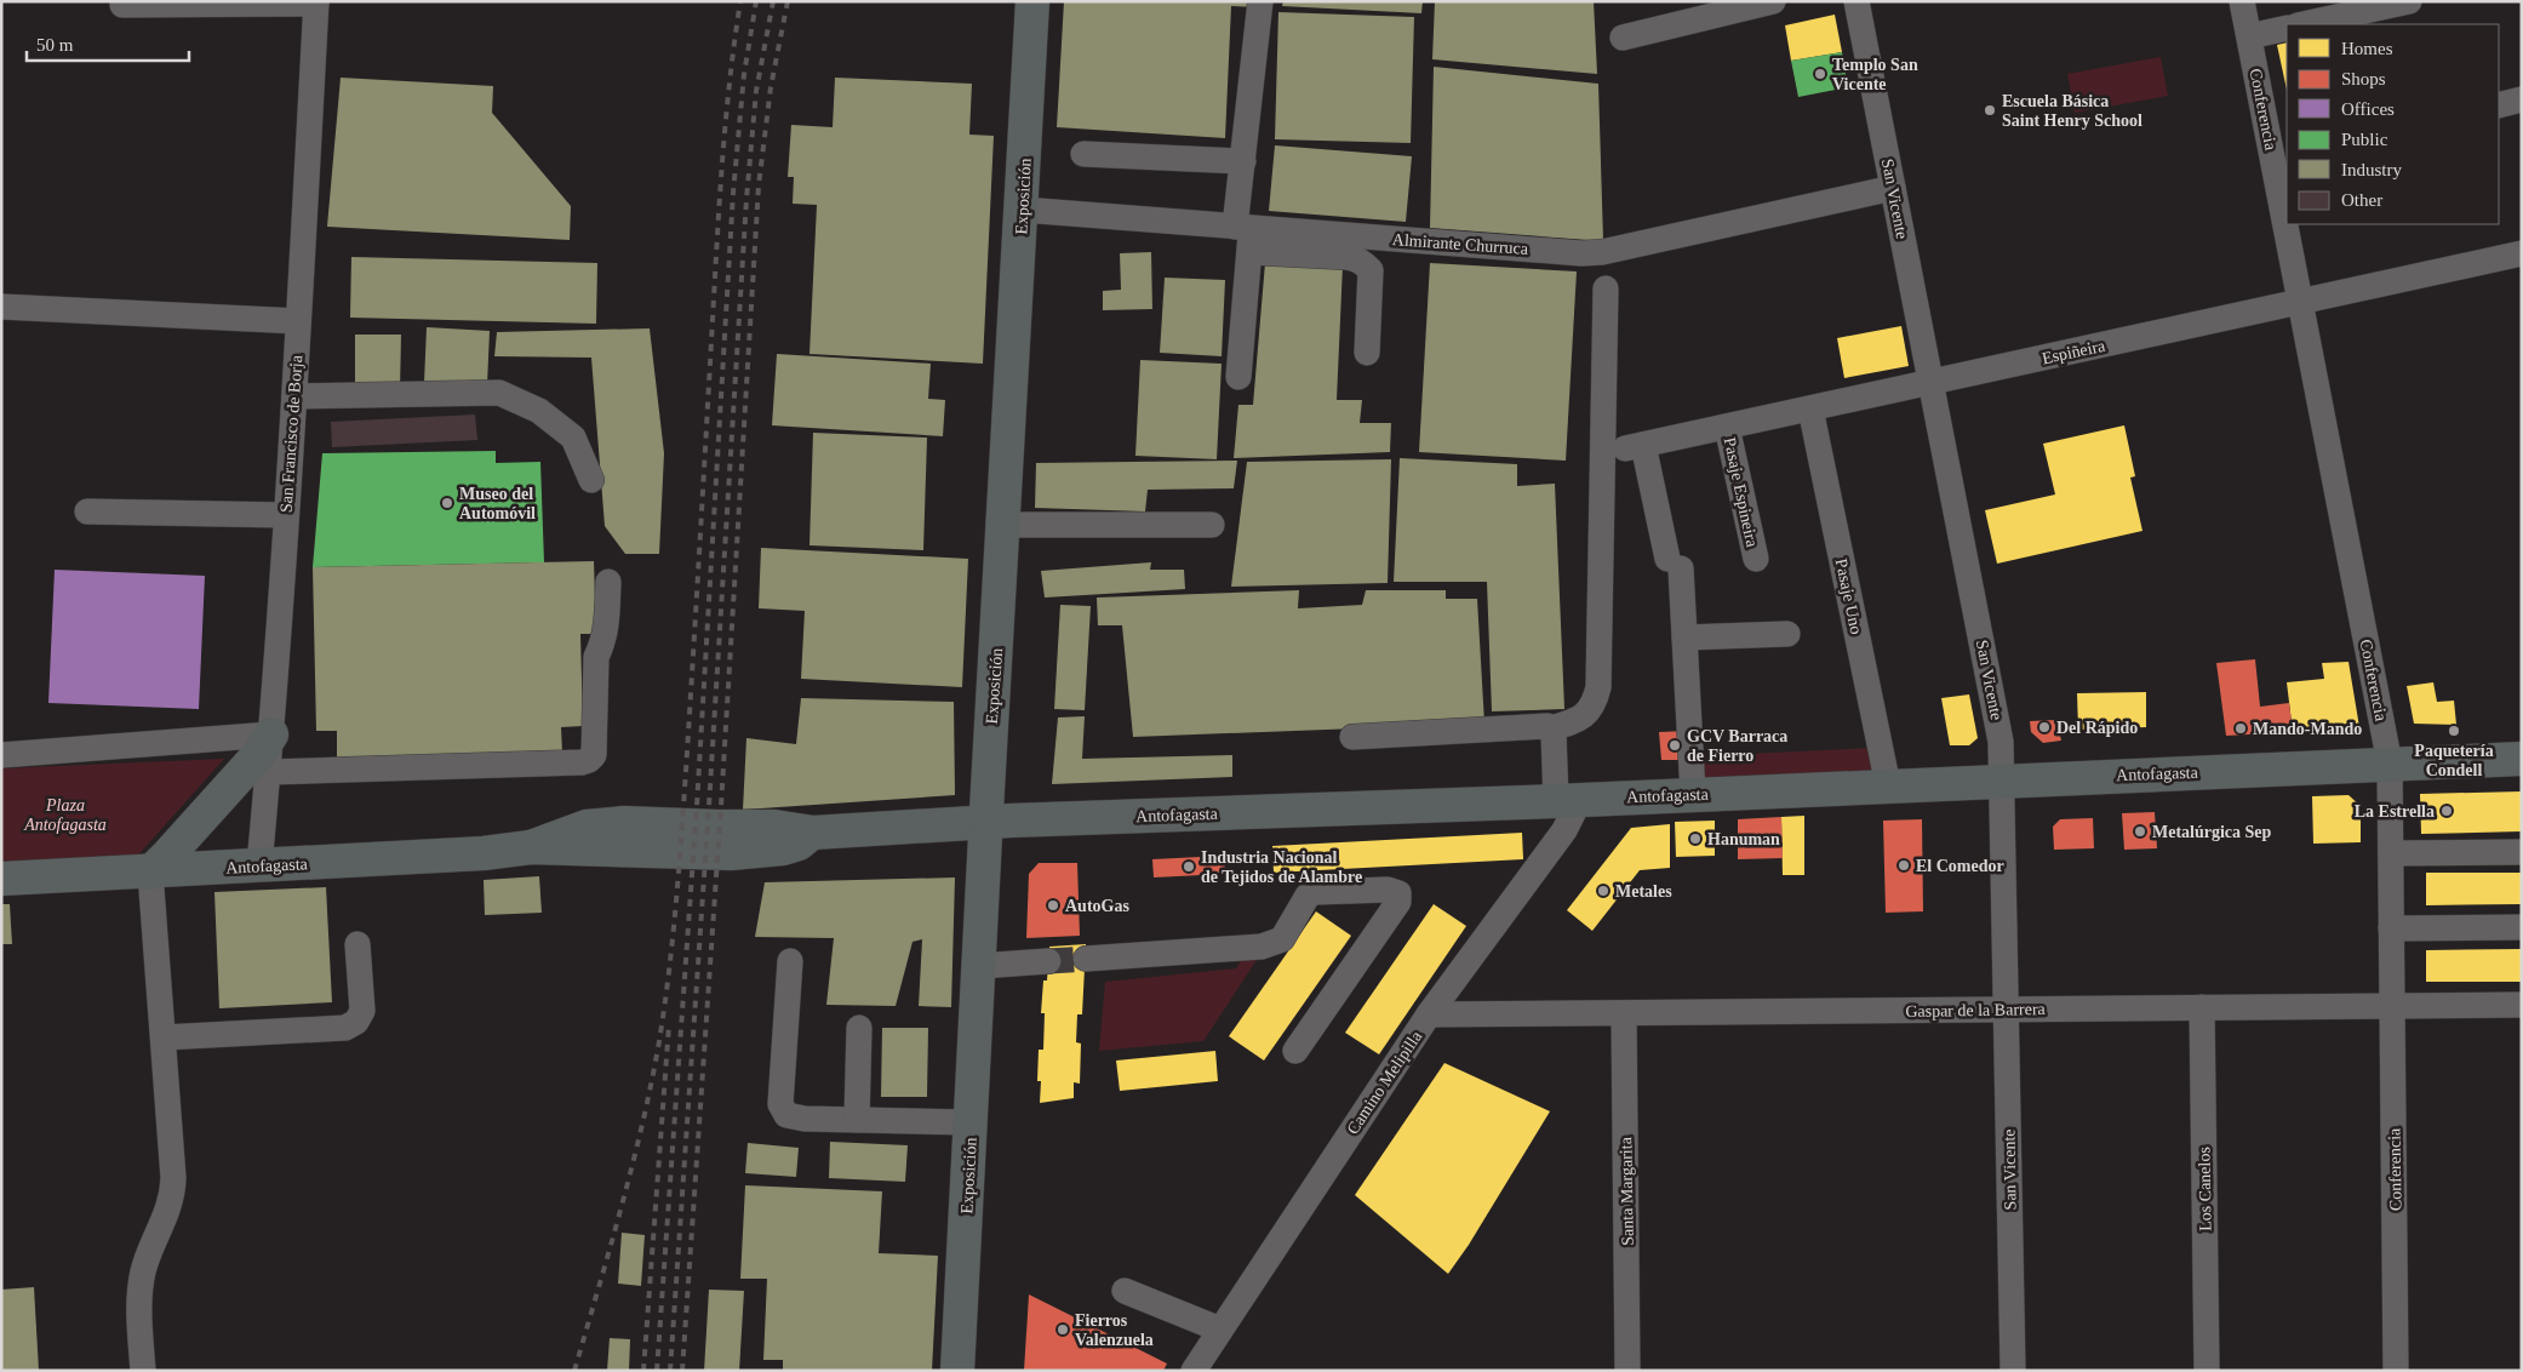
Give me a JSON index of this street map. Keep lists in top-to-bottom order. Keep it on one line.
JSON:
{"streets":{"main road":["Exposición","Antofagasta"],"street":["Conferencia","San Vicente","Almirante Churruca","Espiñeira","San Francisco de Borja","Pasaje Espineira","Pasaje Uno","Gaspar de la Barrera","Camino Melipilla","Los Canelos","Santa Margarita"]},"crossings":[["Conferencia","Espiñeira"],["Conferencia","Antofagasta"],["Conferencia","Gaspar de la Barrera"],["Exposición","Almirante Churruca"],["Exposición","Antofagasta"],["San Vicente","Almirante Churruca"],["San Vicente","Espiñeira"],["San Vicente","Antofagasta"],["San Vicente","Gaspar de la Barrera"],["Espiñeira","Pasaje Espineira"],["Espiñeira","Pasaje Uno"],["San Francisco de Borja","Antofagasta"],["Pasaje Uno","Antofagasta"],["Antofagasta","Camino Melipilla"],["Gaspar de la Barrera","Camino Melipilla"],["Gaspar de la Barrera","Los Canelos"],["Gaspar de la Barrera","Santa Margarita"]],"parks":["Plaza Antofagasta"],"places":["Templo San Vicente","Escuela Básica Saint Henry School","Museo del Automóvil","Del Rápido","Mando-Mando","Paquetería Condell","GCV Barraca de Fierro","La Estrella","Metalúrgica Sep","Hanuman","El Comedor","Industria Nacional de Tejidos de Alambre","Metales","AutoGas","Fierros Valenzuela"],"legend":["Homes","Shops","Offices","Public","Industry","Other"],"scale_bar":"50 m"}
